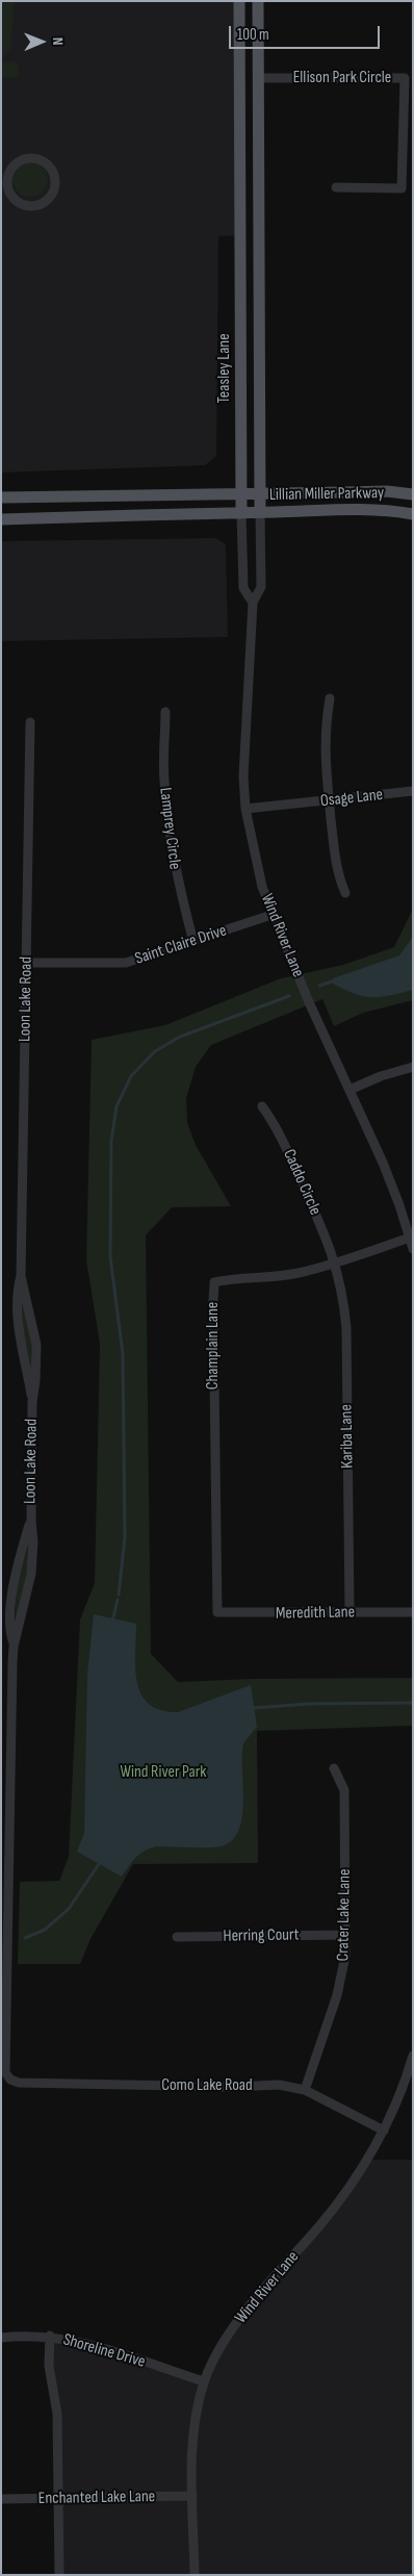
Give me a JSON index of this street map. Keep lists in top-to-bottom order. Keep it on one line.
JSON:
{"streets":{"main road":["Teasley Lane","Lillian Miller Parkway"],"street":["Ellison Park Circle","Osage Lane","Lamprey Circle","Wind River Lane","Saint Claire Drive","Loon Lake Road","Caddo Circle","Champlain Lane","Kariba Lane","Meredith Lane","Crater Lake Lane","Herring Court","Como Lake Road","Shoreline Drive","Enchanted Lake Lane"]},"crossings":[["Ellison Park Circle","Teasley Lane"],["Teasley Lane","Lillian Miller Parkway"],["Teasley Lane","Wind River Lane"],["Lillian Miller Parkway","Wind River Lane"],["Osage Lane","Wind River Lane"],["Lamprey Circle","Saint Claire Drive"],["Wind River Lane","Saint Claire Drive"],["Wind River Lane","Champlain Lane"],["Wind River Lane","Como Lake Road"],["Wind River Lane","Shoreline Drive"],["Wind River Lane","Enchanted Lake Lane"],["Saint Claire Drive","Loon Lake Road"],["Loon Lake Road","Como Lake Road"],["Caddo Circle","Champlain Lane"],["Caddo Circle","Kariba Lane"],["Champlain Lane","Kariba Lane"],["Champlain Lane","Meredith Lane"],["Kariba Lane","Meredith Lane"],["Crater Lake Lane","Herring Court"],["Crater Lake Lane","Como Lake Road"]],"parks":["Wind River Park"],"scale_bar":"100 m","north":"right"}
